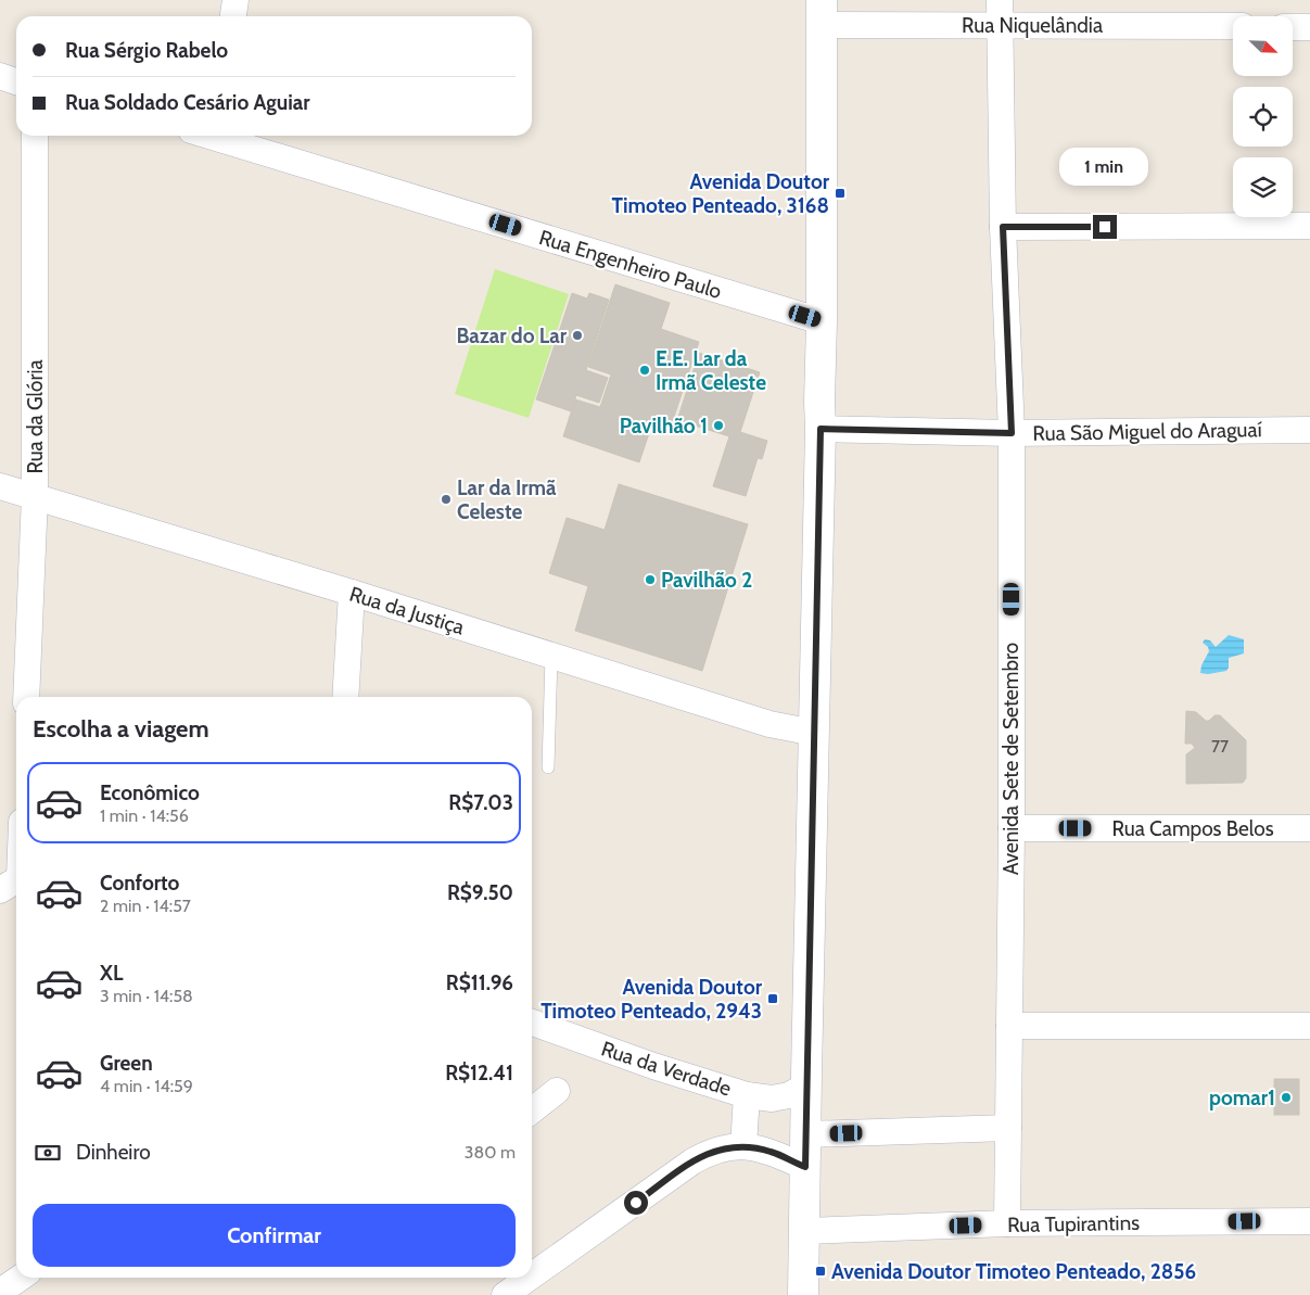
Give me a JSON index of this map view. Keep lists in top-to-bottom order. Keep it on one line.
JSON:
{"streets":{"street":["Rua Niquelândia","Rua Engenheiro Paulo","Rua da Glória","Rua São Miguel do Araguaí","Rua da Justiça","Avenida Sete de Setembro","Rua Campos Belos","Rua da Verdade","Rua Tupirantins"]},"crossings":[["Rua Niquelândia","Avenida Sete de Setembro"],["Rua da Glória","Rua da Justiça"],["Rua São Miguel do Araguaí","Avenida Sete de Setembro"],["Avenida Sete de Setembro","Rua Campos Belos"],["Avenida Sete de Setembro","Rua Tupirantins"]],"places":{"transit":["Avenida Doutor Timoteo Penteado, 3168","Avenida Doutor Timoteo Penteado, 2943","Avenida Doutor Timoteo Penteado, 2856"],"other":["Bazar do Lar","E.E. Lar da Irmã Celeste","Pavilhão 1","Lar da Irmã Celeste","Pavilhão 2","pomar1"]},"house_numbers":["77"],"north":"bottom right","page":{"banner":["Rua Sérgio Rabelo","Rua Soldado Cesário Aguiar"],"bubble":"1 min","heading":"Escolha a viagem","list":[{"name":"Econômico","note":"1 min · 14:56","value":"R$7.03"},{"name":"Conforto","note":"2 min · 14:57","value":"R$9.50"},{"name":"XL","note":"3 min · 14:58","value":"R$11.96"},{"name":"Green","note":"4 min · 14:59","value":"R$12.41"}],"pay":["Dinheiro","380 m"],"buttons":"Confirmar"}}
